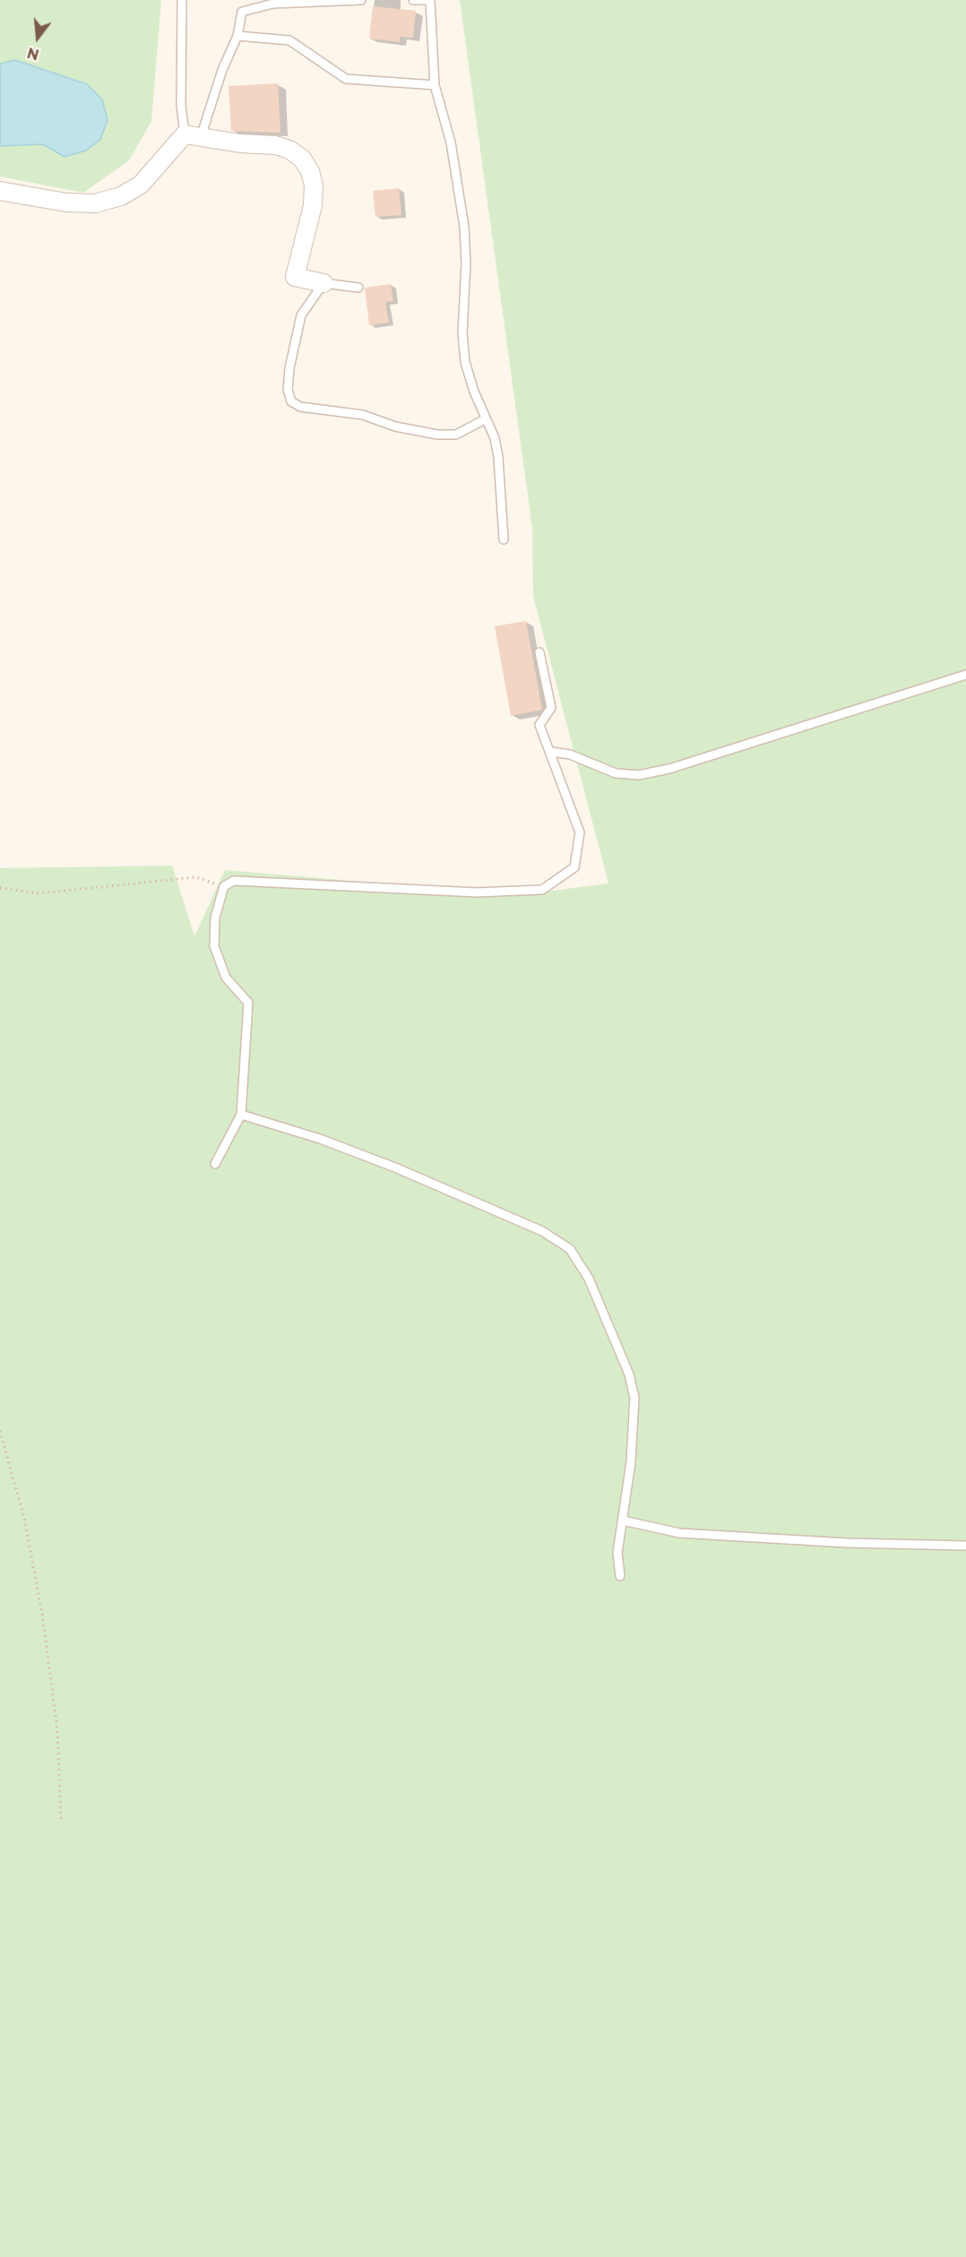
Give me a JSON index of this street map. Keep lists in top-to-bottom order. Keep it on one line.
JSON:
{"north":"bottom"}
